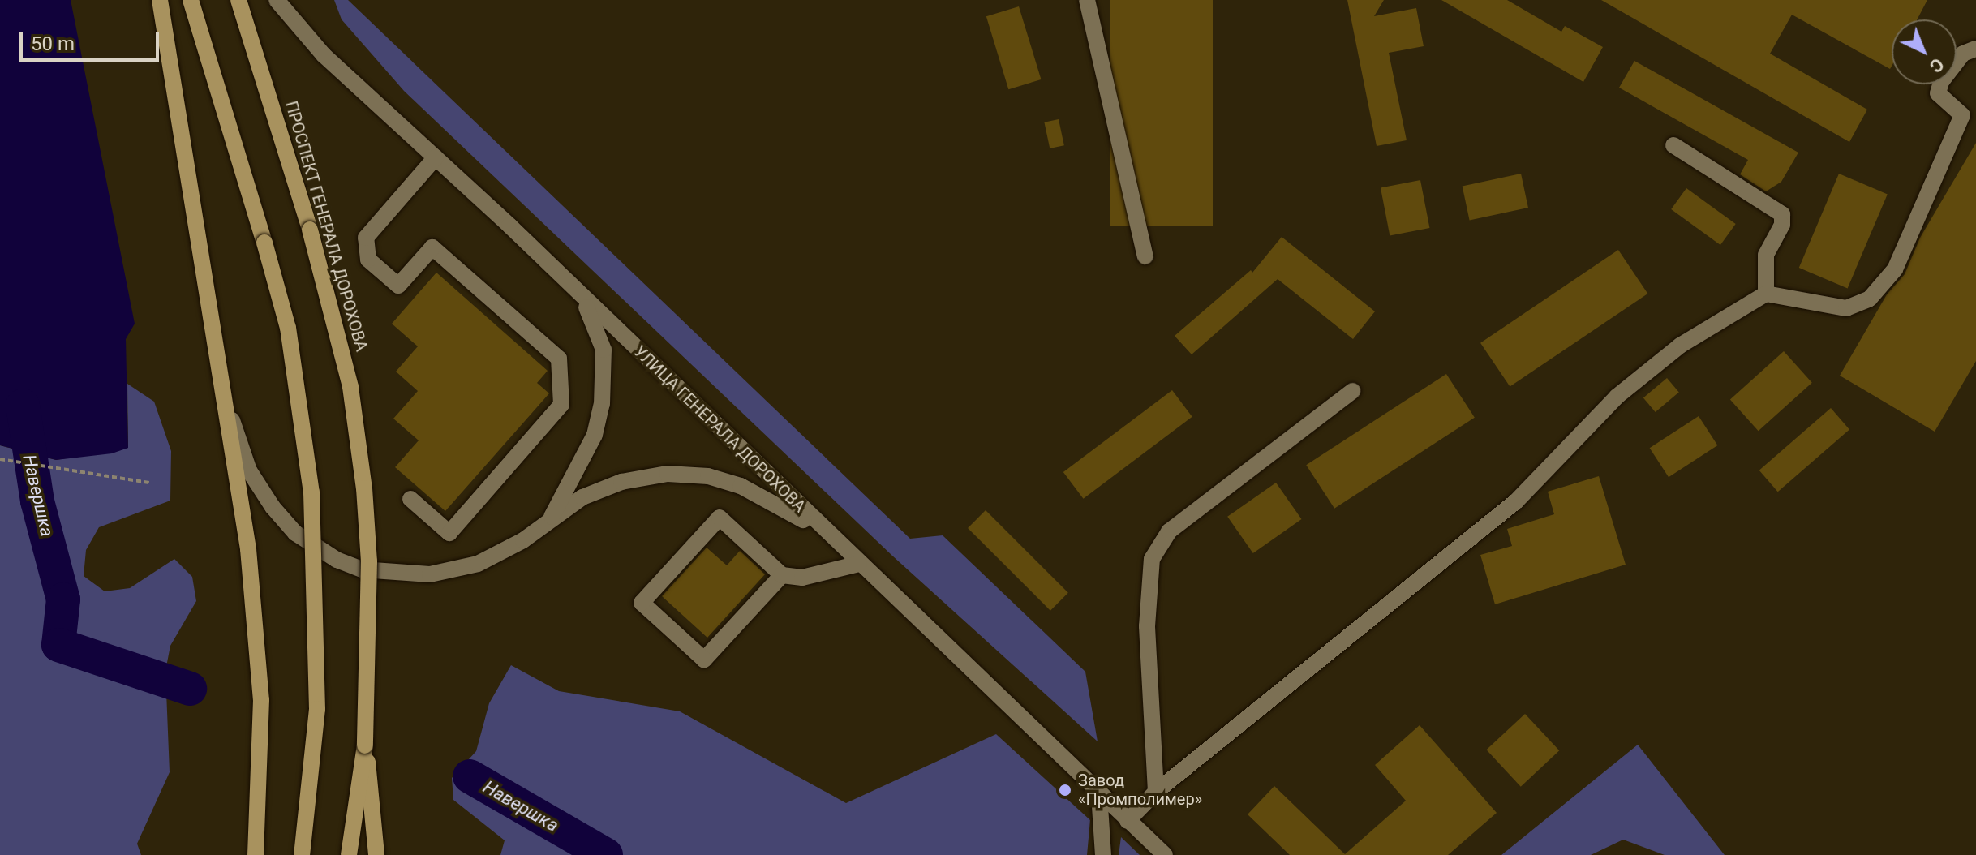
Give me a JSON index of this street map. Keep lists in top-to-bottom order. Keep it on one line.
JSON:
{"streets":{"main road":["ПРОСПЕКТ ГЕНЕРАЛА ДОРОХОВА"],"street":["УЛИЦА ГЕНЕРАЛА ДОРОХОВА"]},"water":["Навершка"],"places":["Завод «Промполимер»"],"scale_bar":"50 m","north":"bottom right"}
